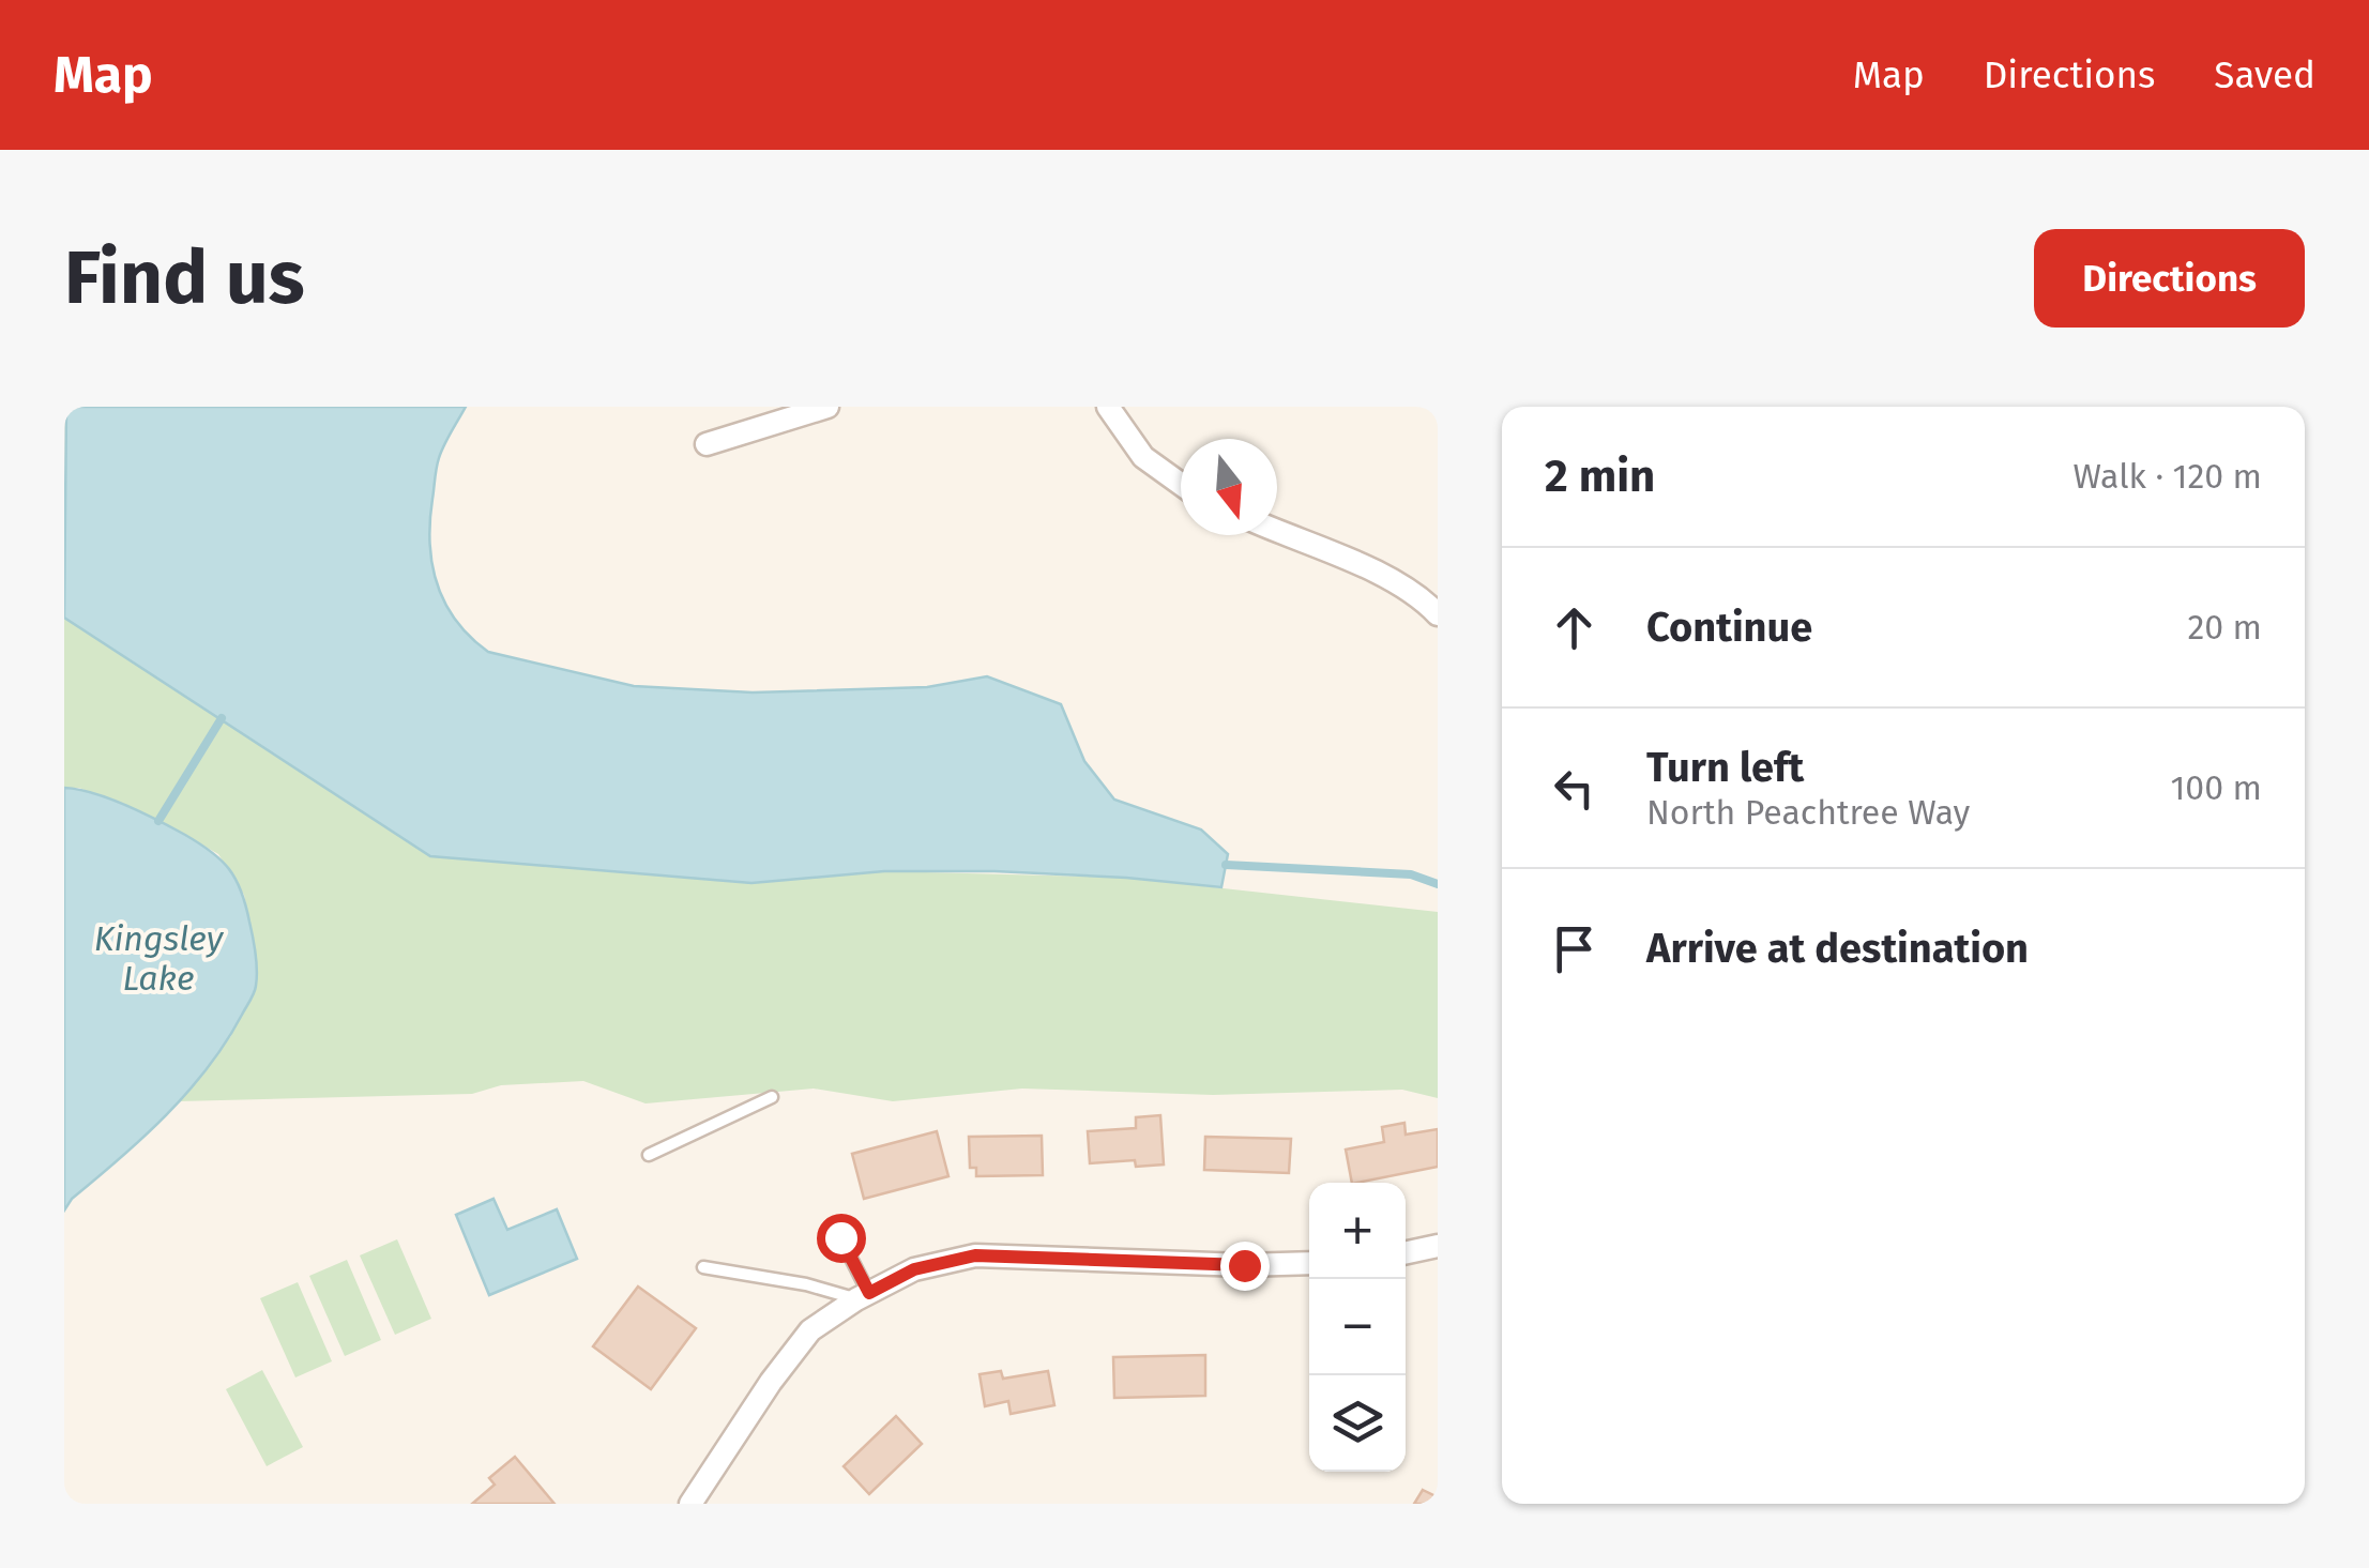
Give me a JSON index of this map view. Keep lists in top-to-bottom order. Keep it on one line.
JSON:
{"water":["Kingsley Lake"],"north":"bottom","page":{"header":"Map","nav":["Map","Directions","Saved"],"buttons":"Directions","title":"Find us","heading":["2 min","Walk · 120 m"],"list":[["Continue","20 m"],["Turn left","North Peachtree Way","100 m"],"Arrive at destination"],"map_buttons":["+","−"]}}
